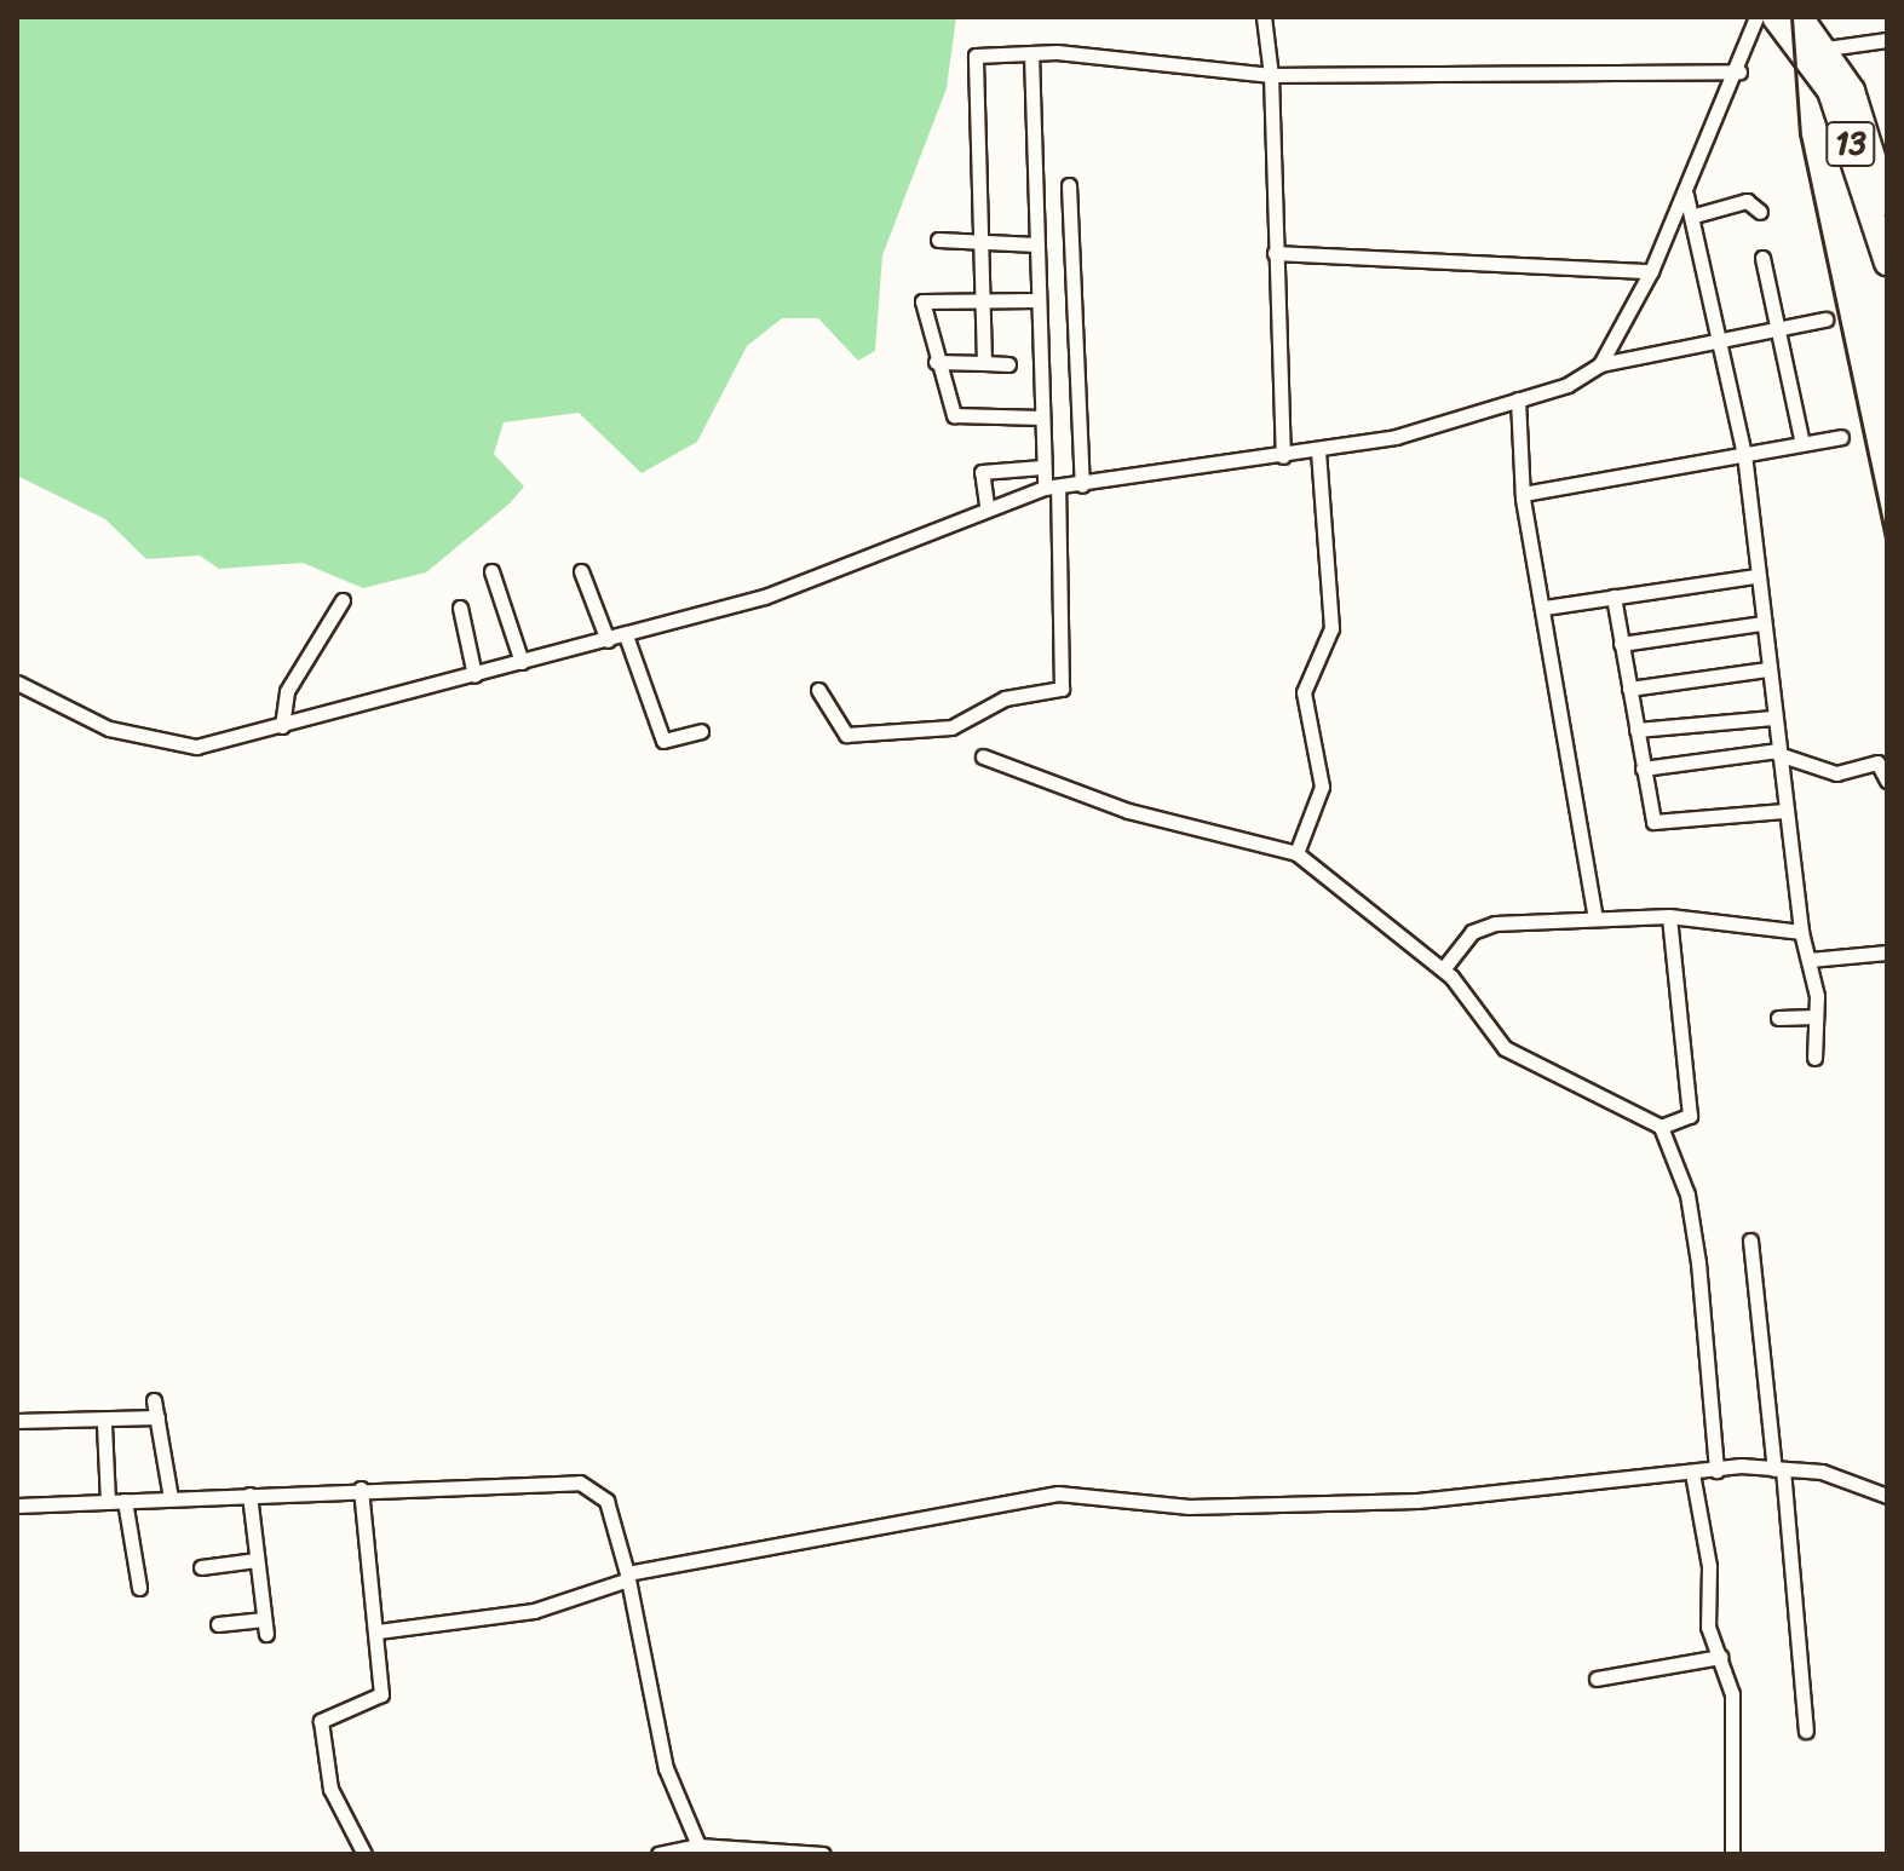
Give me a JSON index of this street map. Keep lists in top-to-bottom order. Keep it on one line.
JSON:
{"streets":{"highway":["13"]}}
